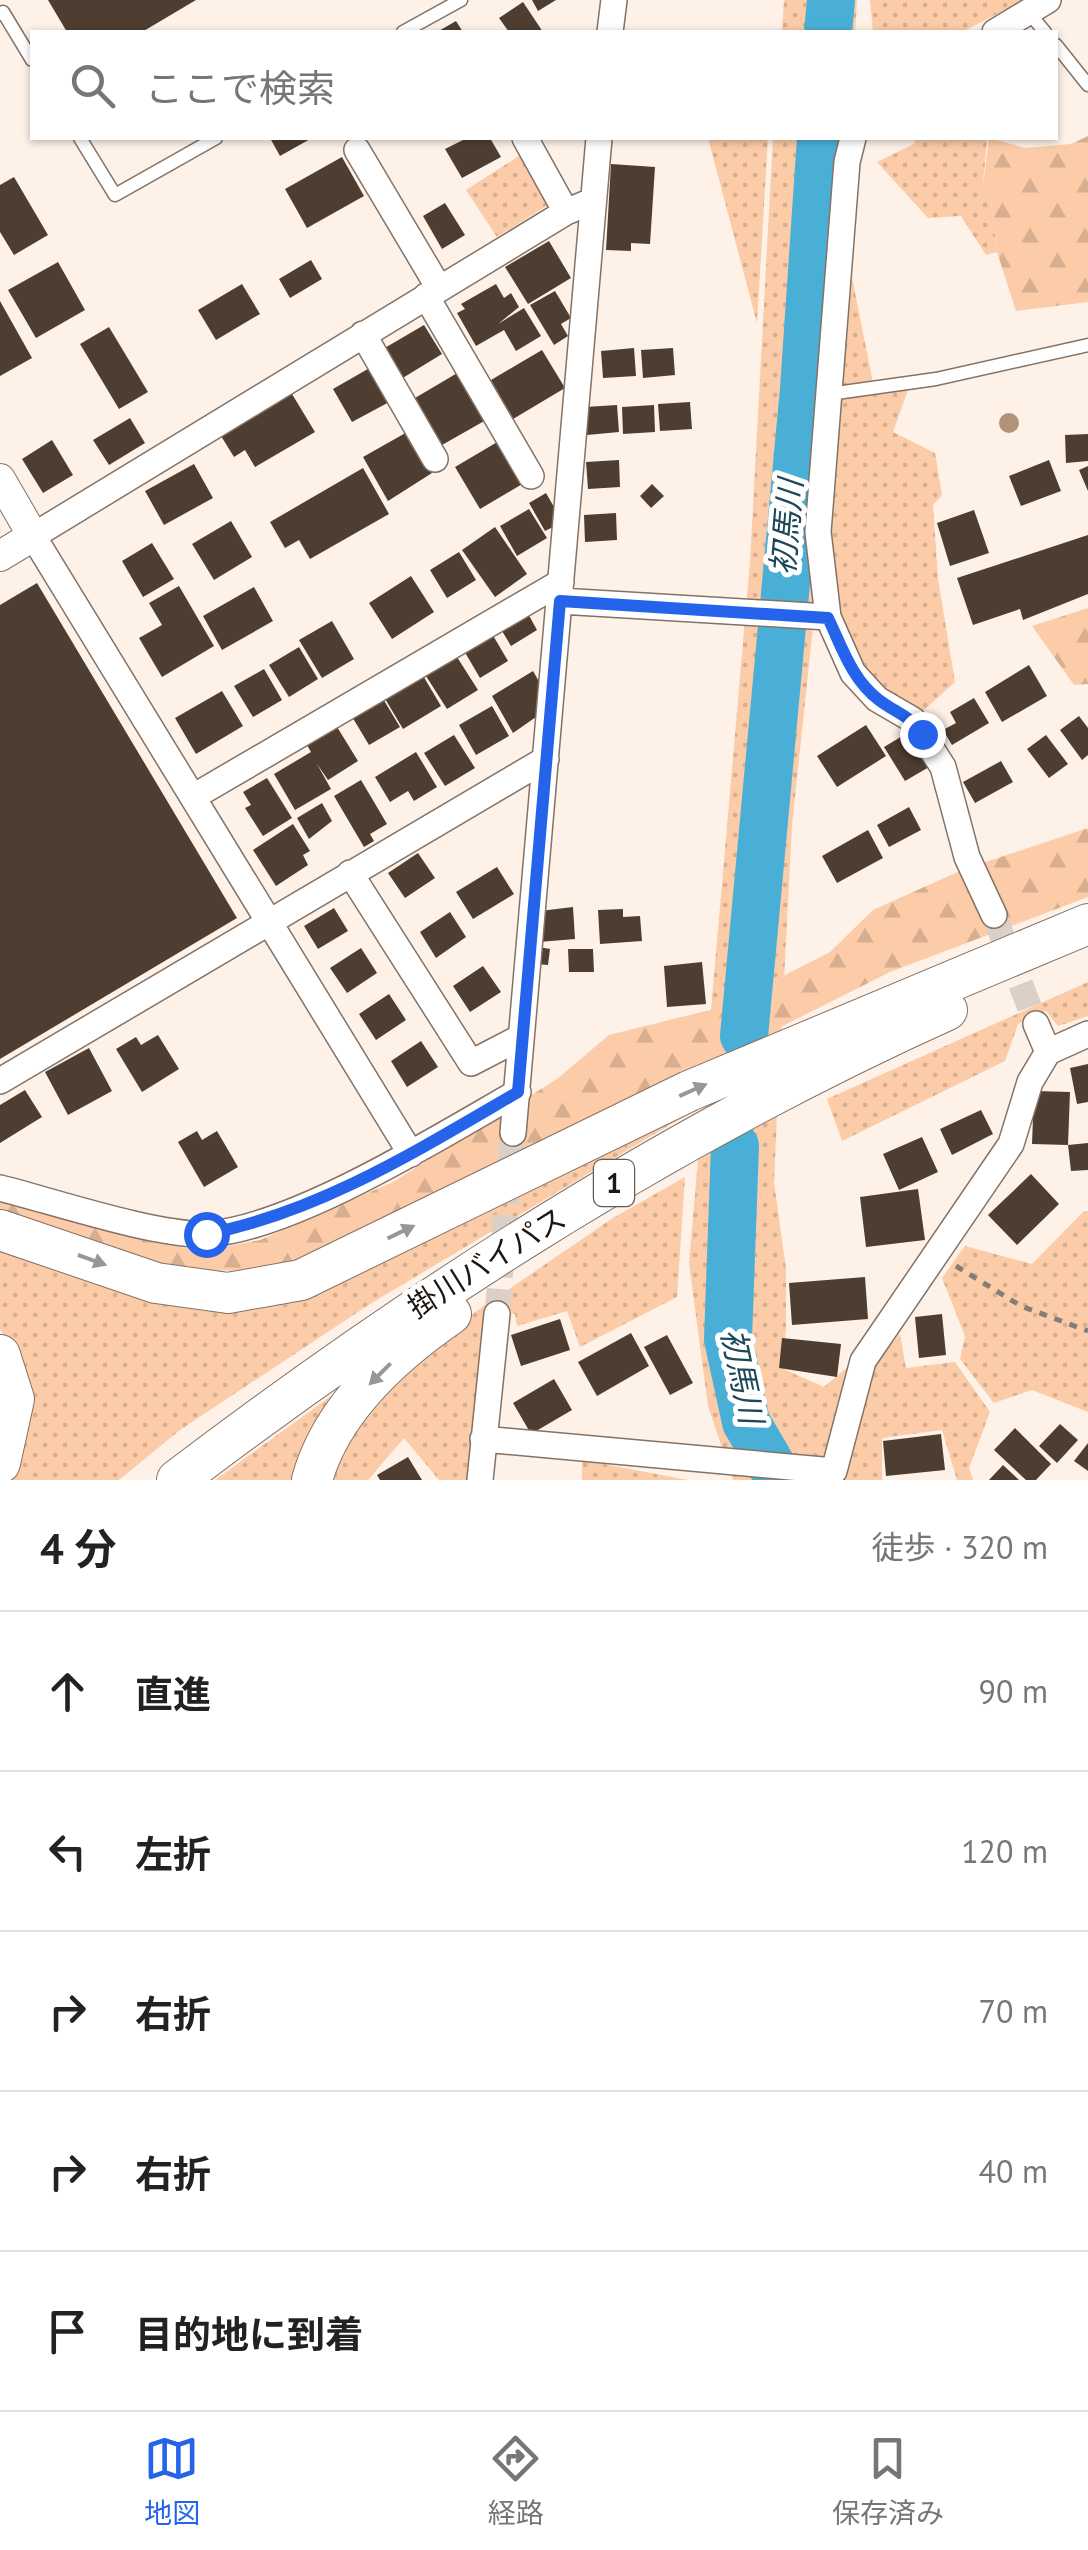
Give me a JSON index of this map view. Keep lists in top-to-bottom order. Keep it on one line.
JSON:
{"streets":{"highway":["1","掛川バイパス"]},"water":["初馬川"],"page":{"search":"ここで検索","heading":["4 分","徒歩 · 320 m"],"list":[["直進","90 m"],["左折","120 m"],["右折","70 m"],["右折","40 m"],"目的地に到着"],"nav":["地図","経路","保存済み"]}}
